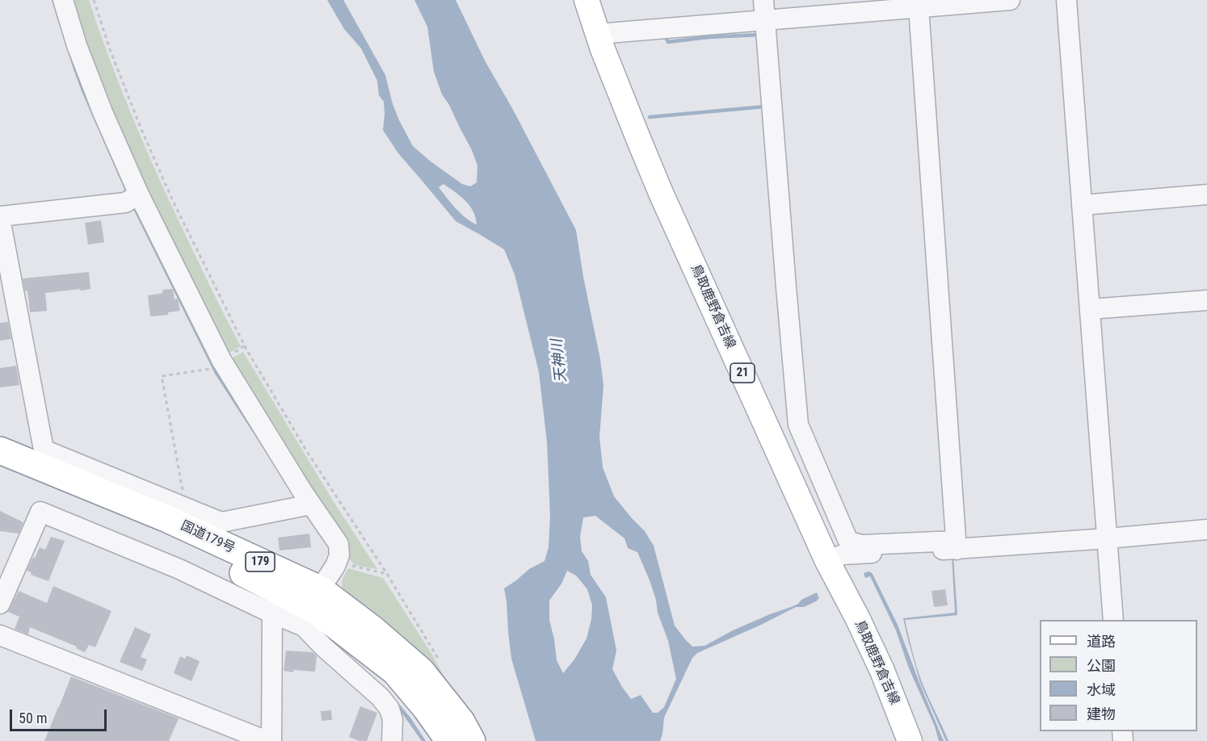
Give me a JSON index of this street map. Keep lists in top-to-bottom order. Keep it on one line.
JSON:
{"streets":{"highway":["国道179号","179"],"main road":["鳥取鹿野倉吉線","21"]},"water":["天神川"],"legend":["道路","公園","水域","建物"],"scale_bar":"50 m"}
